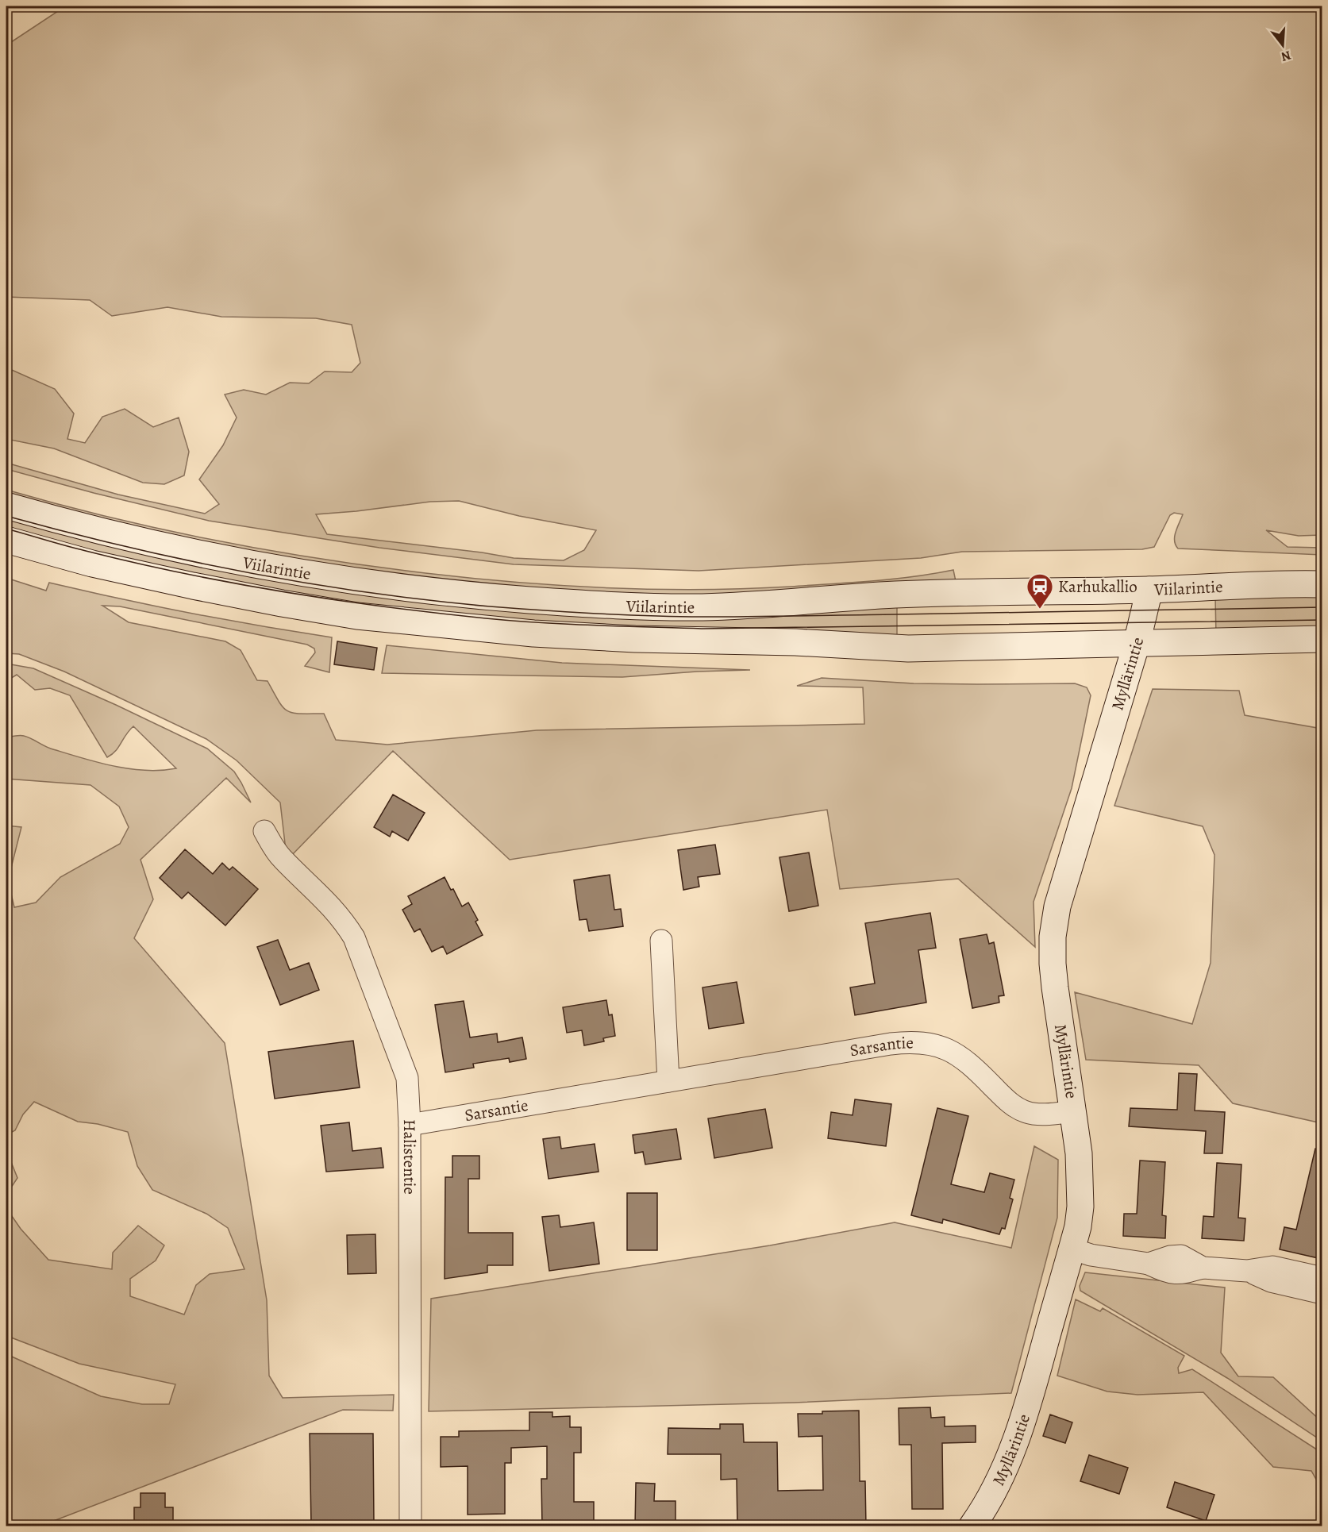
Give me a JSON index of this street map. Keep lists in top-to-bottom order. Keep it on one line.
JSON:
{"streets":{"main road":["Viilarintie","Myllärintie"],"street":["Sarsantie","Halistentie"]},"crossings":[["Viilarintie","Myllärintie"],["Myllärintie","Sarsantie"],["Sarsantie","Halistentie"]],"places":{"station":["Karhukallio"]},"north":"bottom"}
